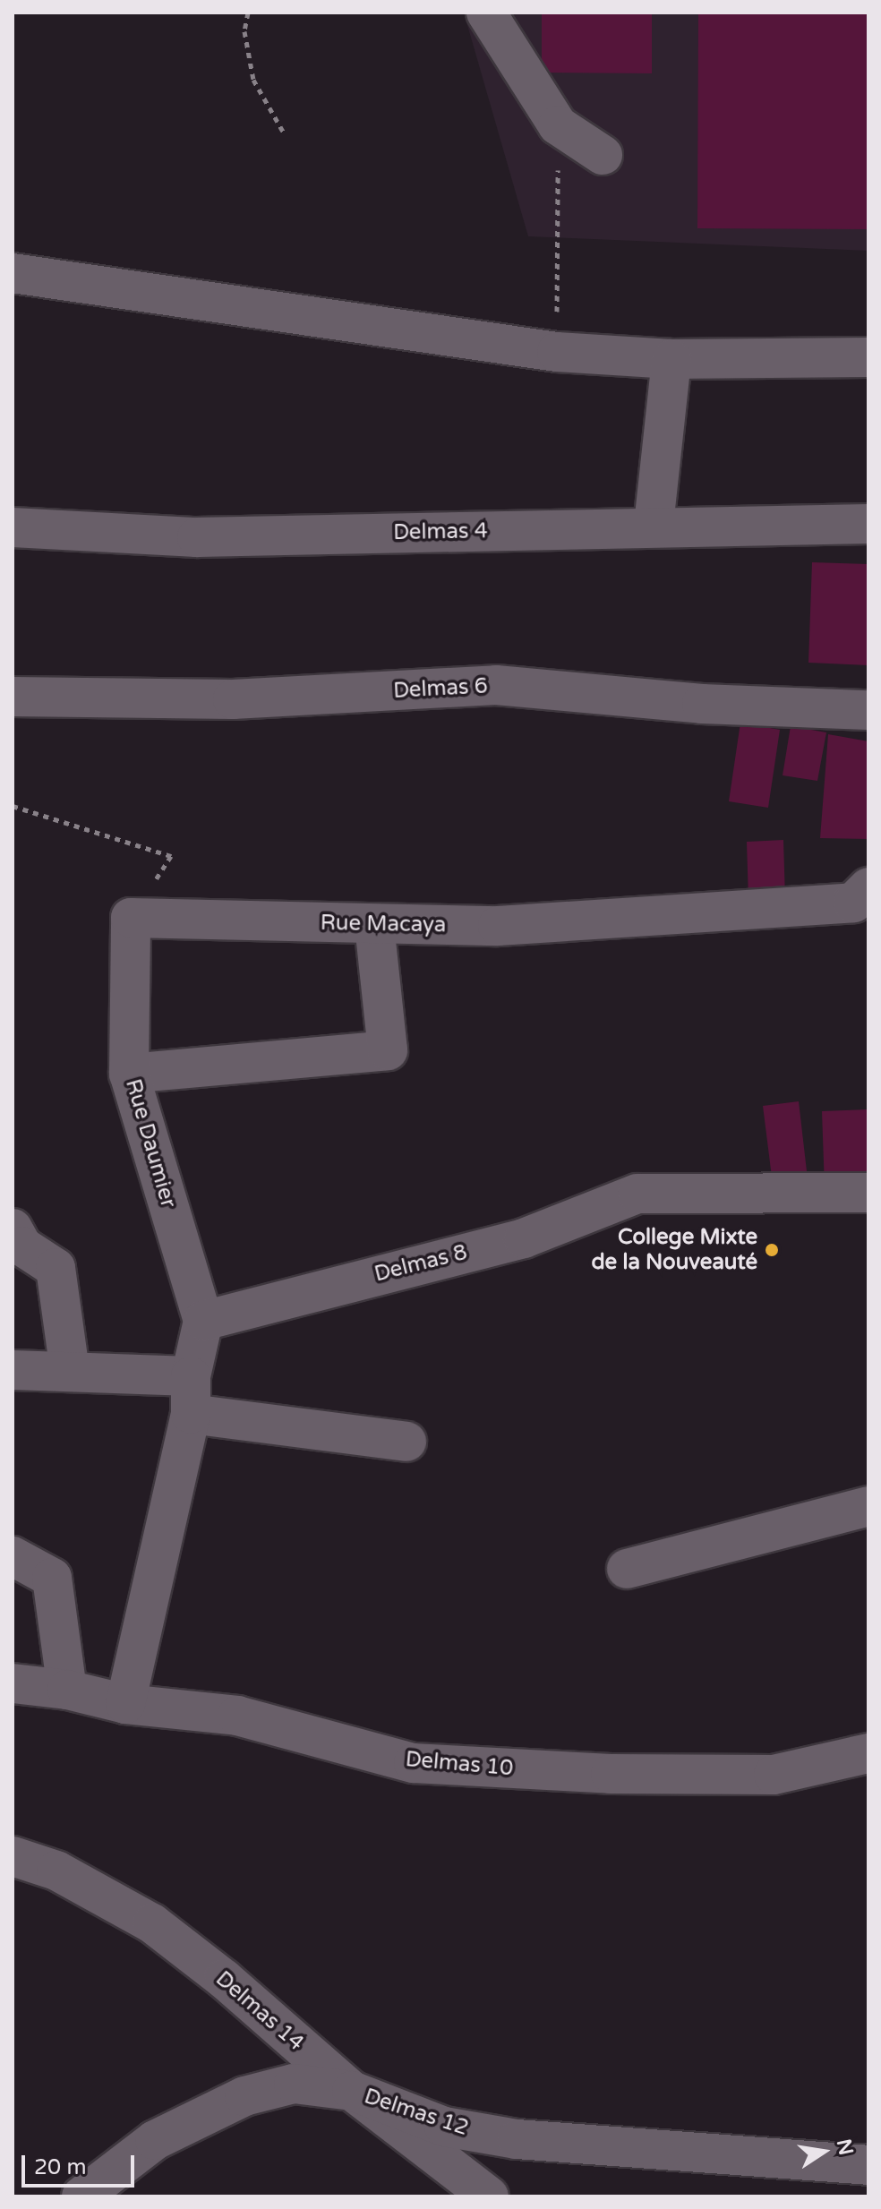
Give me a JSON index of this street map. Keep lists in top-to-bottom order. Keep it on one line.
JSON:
{"streets":{"street":["Delmas 4","Delmas 6","Rue Macaya","Rue Daumier","Delmas 8","Delmas 10","Delmas 14","Delmas 12"]},"crossings":[["Rue Macaya","Rue Daumier"],["Rue Daumier","Delmas 8"],["Delmas 14","Delmas 12"]],"places":["College Mixte de la Nouveauté"],"scale_bar":"20 m","north":"right"}
